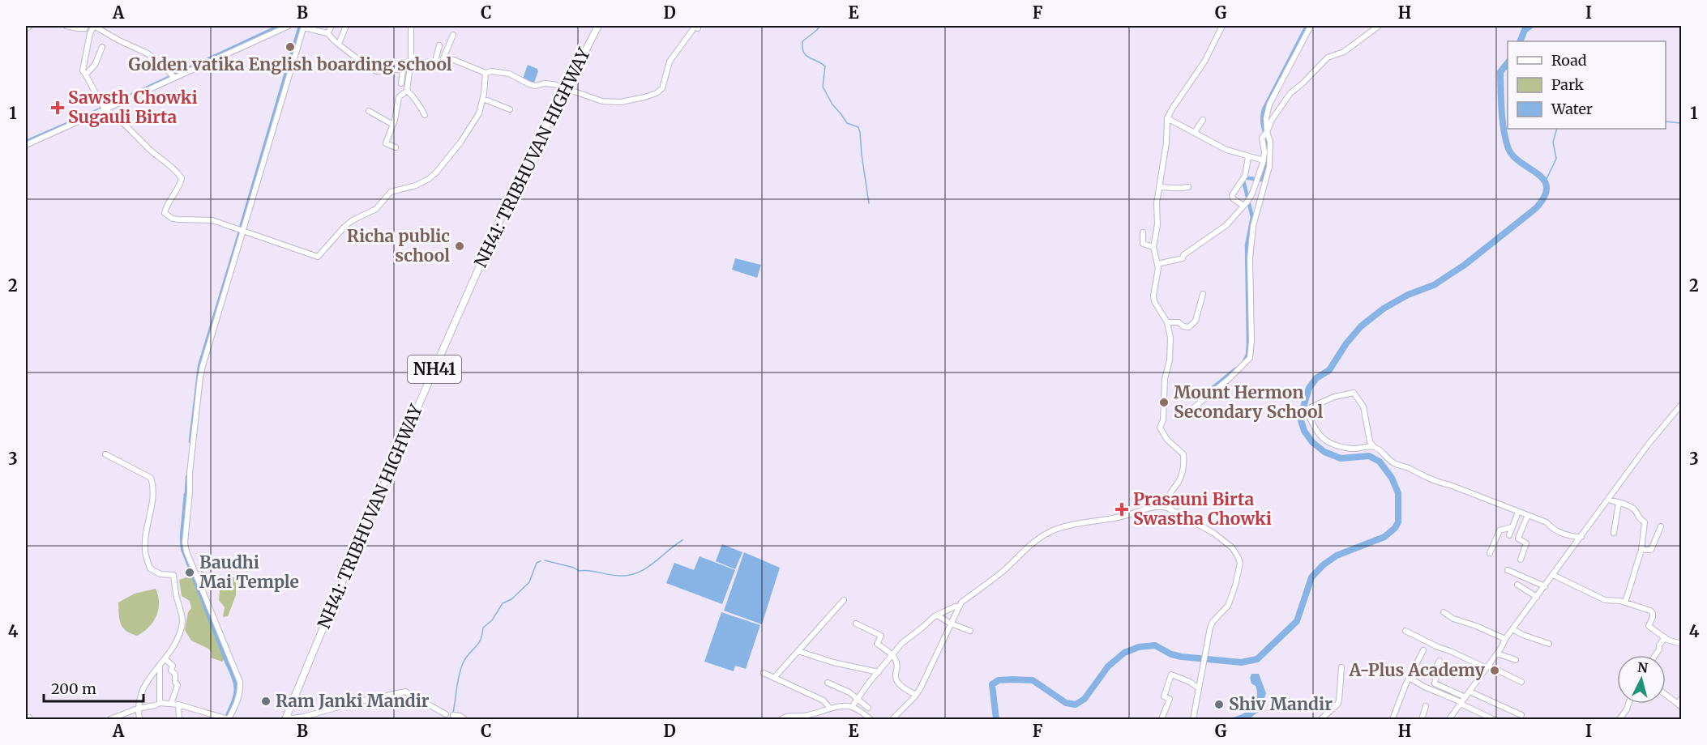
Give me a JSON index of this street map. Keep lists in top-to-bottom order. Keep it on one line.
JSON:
{"streets":{"highway":["NH41: TRIBHUVAN HIGHWAY","NH41"]},"places":{"other":["Golden vatika English boarding school","Richa public school","Mount Hermon Secondary School","Baudhi Mai Temple","A-Plus Academy","Ram Janki Mandir","Shiv Mandir"],"health":["Sawsth Chowki Sugauli Birta","Prasauni Birta Swastha Chowki"]},"legend":["Road","Park","Water"],"scale_bar":"200 m","north":"top","grid":{"columns":["A","B","C","D","E","F","G","H","I"],"rows":["1","2","3","4"]}}
